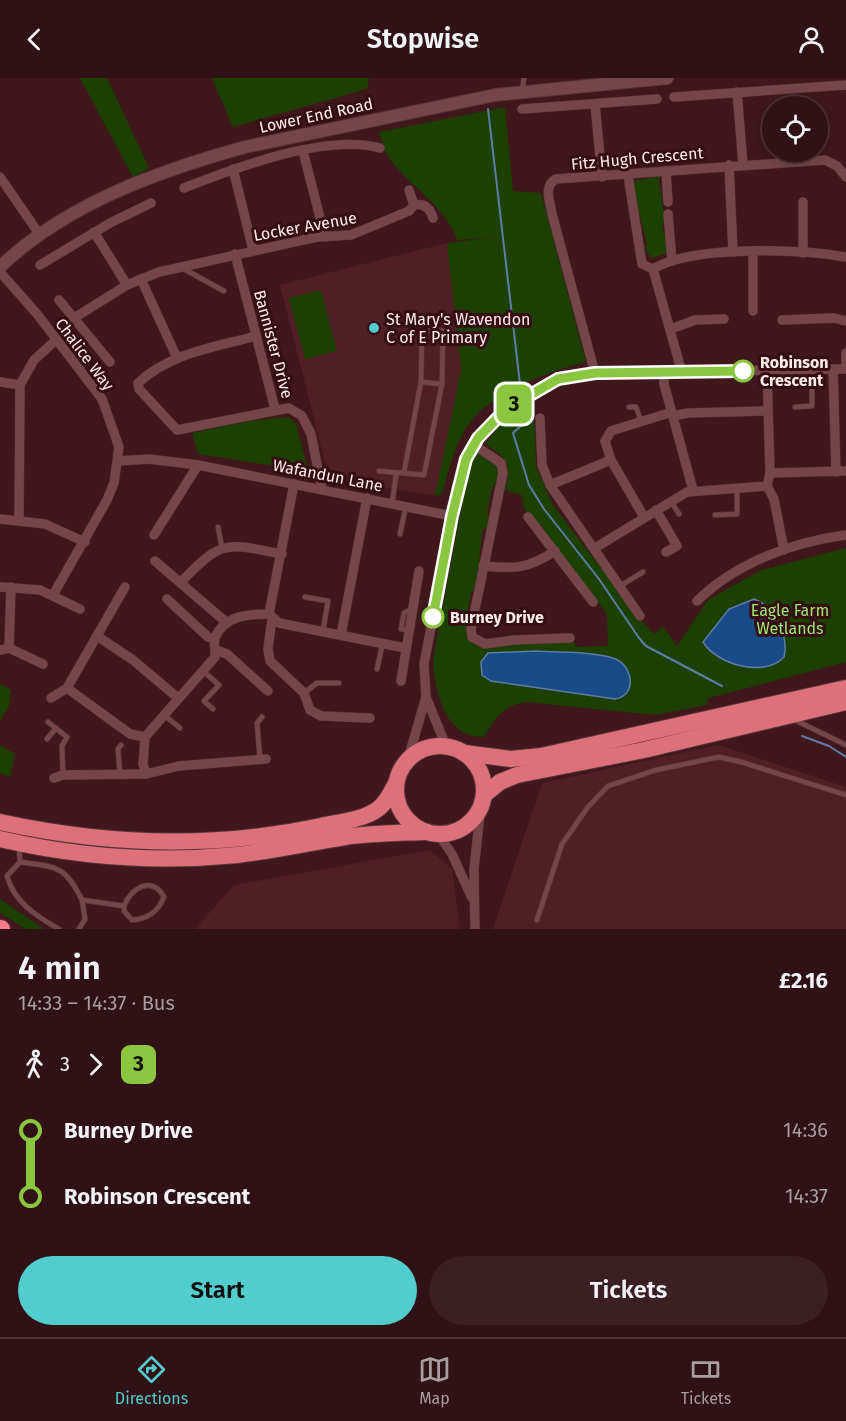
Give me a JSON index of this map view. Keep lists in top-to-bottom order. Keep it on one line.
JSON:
{"streets":{"street":["Lower End Road","Fitz Hugh Crescent","Locker Avenue","Bannister Drive","Chalice Way","Wafandun Lane"]},"crossings":[["Lower End Road","Chalice Way"],["Locker Avenue","Bannister Drive"],["Bannister Drive","Wafandun Lane"],["Chalice Way","Wafandun Lane"]],"parks":["Eagle Farm Wetlands"],"places":["St Mary's Wavendon C of E Primary","Robinson Crescent","Burney Drive"],"lines":["bus line 3"],"page":{"header":"Stopwise","on_map":"3","heading":["4 min","14:33 – 14:37 · Bus","£2.16"],"legs":["3","3"],"list":[{"name":"Burney Drive","value":"14:36"},{"name":"Robinson Crescent","value":"14:37"}],"buttons":["Start","Tickets"],"tabs":["Directions","Map","Tickets"]}}
